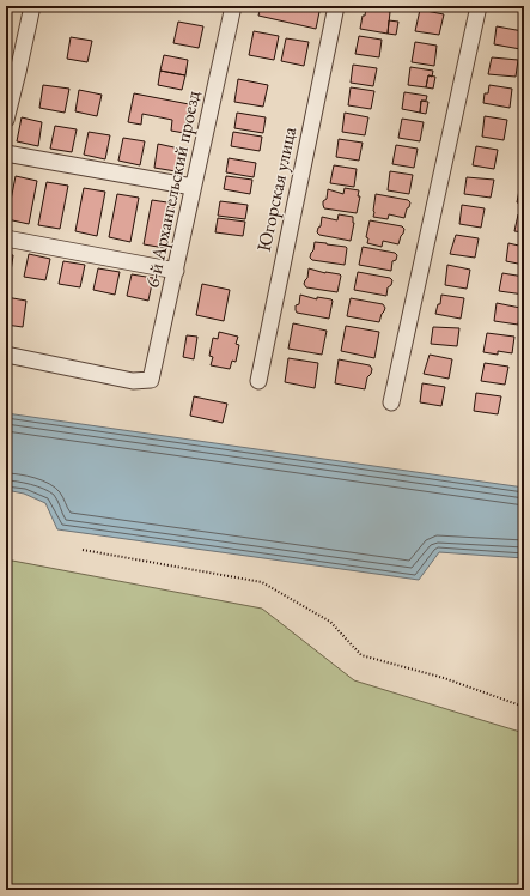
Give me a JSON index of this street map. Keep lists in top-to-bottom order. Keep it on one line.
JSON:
{"streets":{"street":["6-й Архангельский проезд","Югорская улица"]}}
